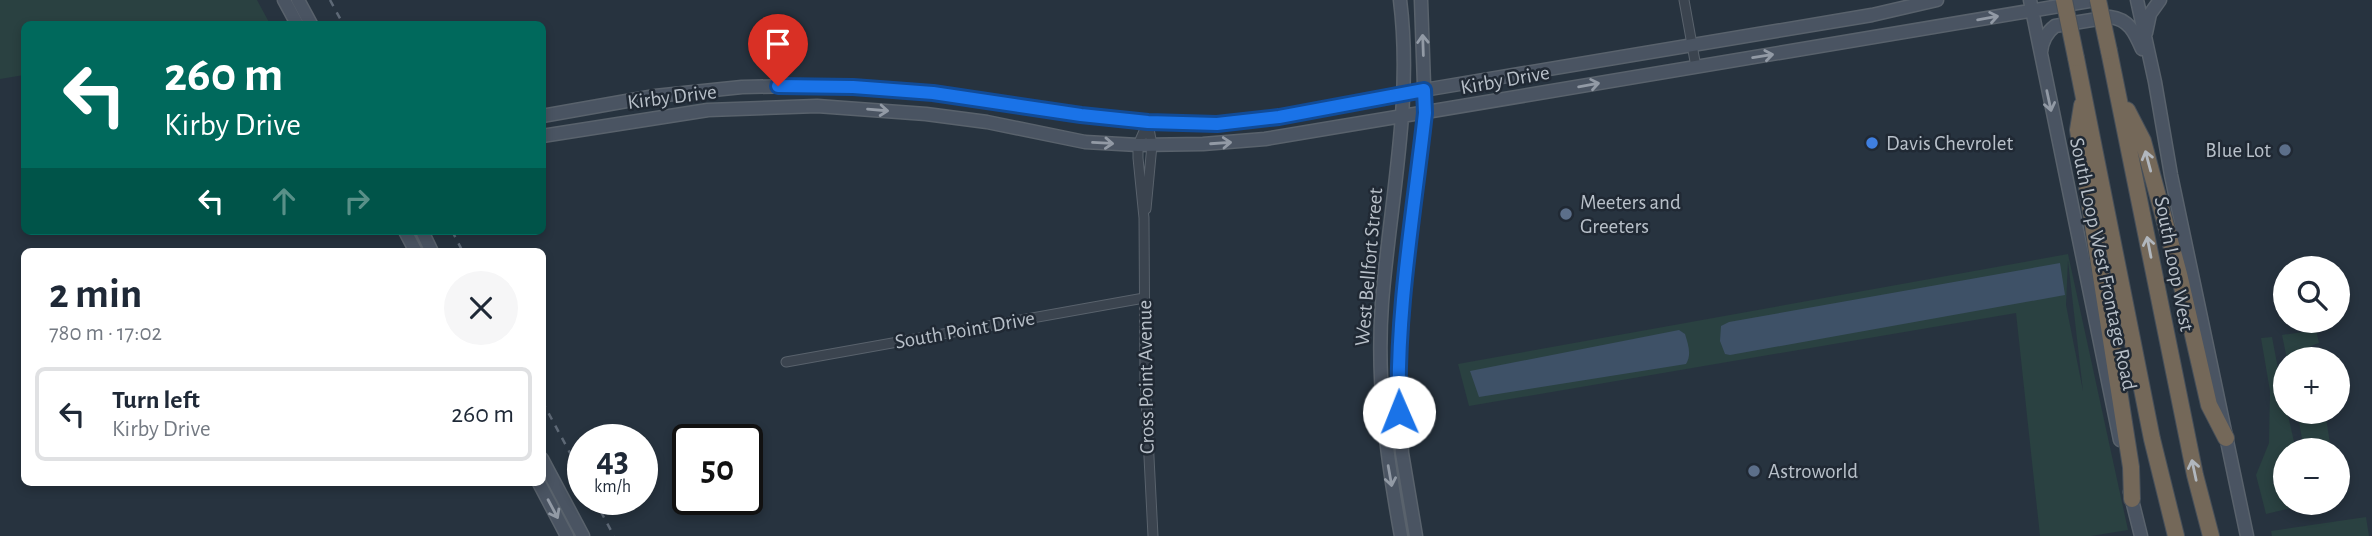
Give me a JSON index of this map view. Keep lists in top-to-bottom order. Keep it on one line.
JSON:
{"streets":{"highway":["South Loop West"],"main road":["Kirby Drive","South Loop West Frontage Road","West Bellfort Street"],"street":["South Point Drive","Cross Point Avenue"]},"crossings":[["Kirby Drive","South Loop West Frontage Road"],["Kirby Drive","South Loop West"],["Kirby Drive","West Bellfort Street"],["Kirby Drive","Cross Point Avenue"],["South Point Drive","Cross Point Avenue"]],"places":["Davis Chevrolet","Blue Lot","Meeters and Greeters","Astroworld"],"page":{"turn":["260 m","Kirby Drive"],"heading":["2 min","780 m · 17:02"],"map_buttons":["+","−"],"list":[{"name":"Turn left","note":"Kirby Drive","value":"260 m"}],"speed":"43 km/h","limit":"50"}}
